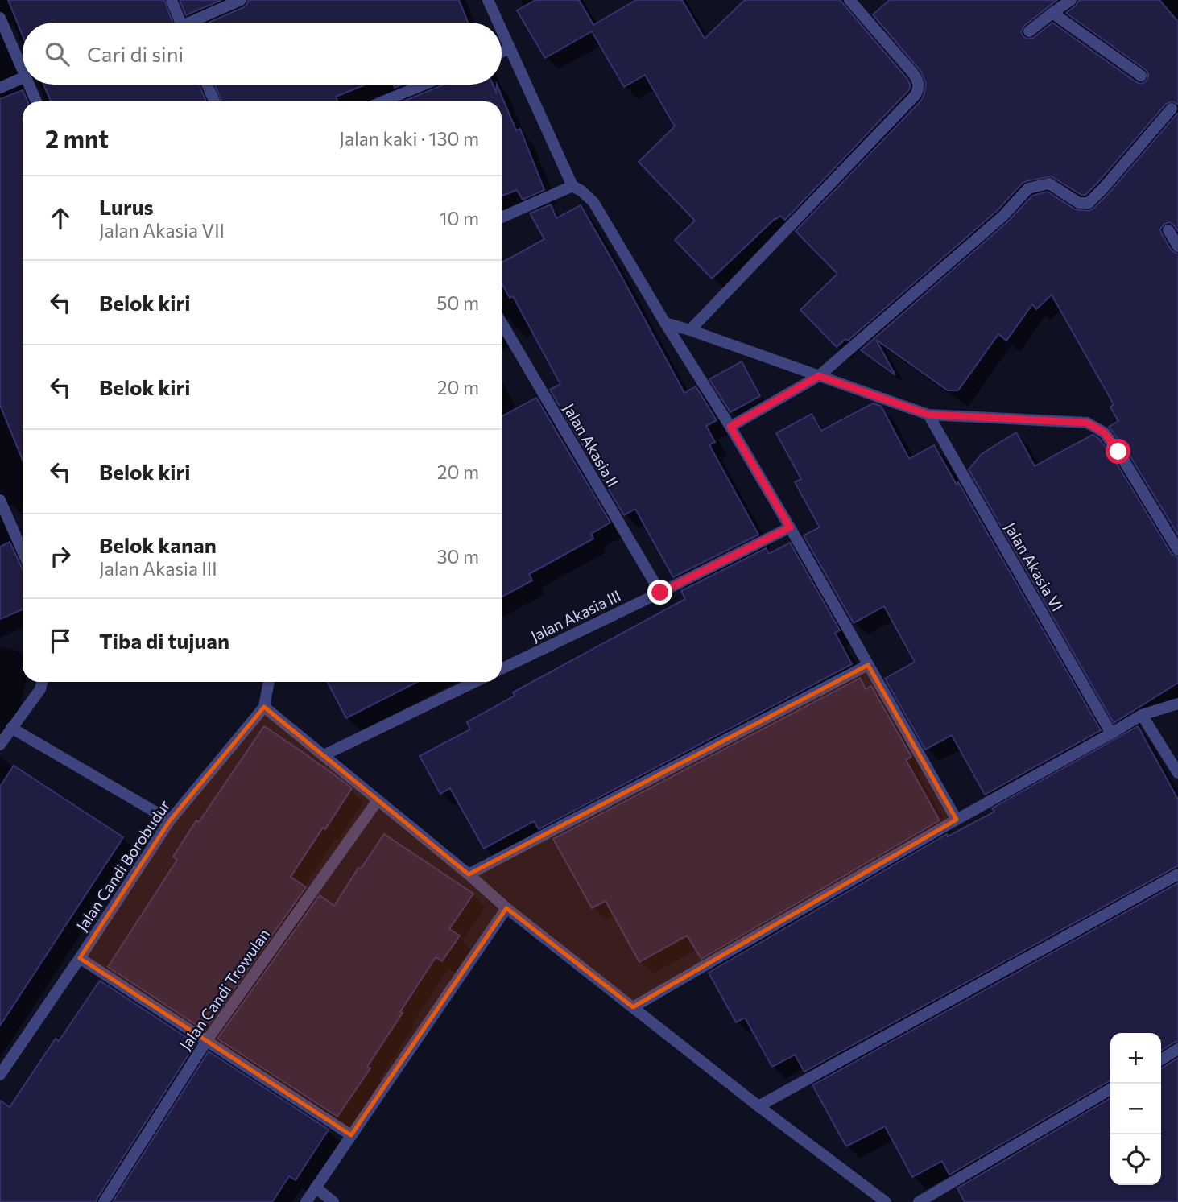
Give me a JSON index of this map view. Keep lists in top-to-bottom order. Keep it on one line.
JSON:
{"streets":{"street":["Jalan Akasia II","Jalan Akasia VI","Jalan Akasia III","Jalan Candi Borobudur","Jalan Candi Trowulan"]},"crossings":[["Jalan Akasia II","Jalan Akasia III"]],"page":{"search":"Cari di sini","heading":["2 mnt","Jalan kaki · 130 m"],"list":[["Lurus","Jalan Akasia VII","10 m"],["Belok kiri","50 m"],["Belok kiri","20 m"],["Belok kiri","20 m"],["Belok kanan","Jalan Akasia III","30 m"],"Tiba di tujuan"],"map_buttons":["+","−"]}}
